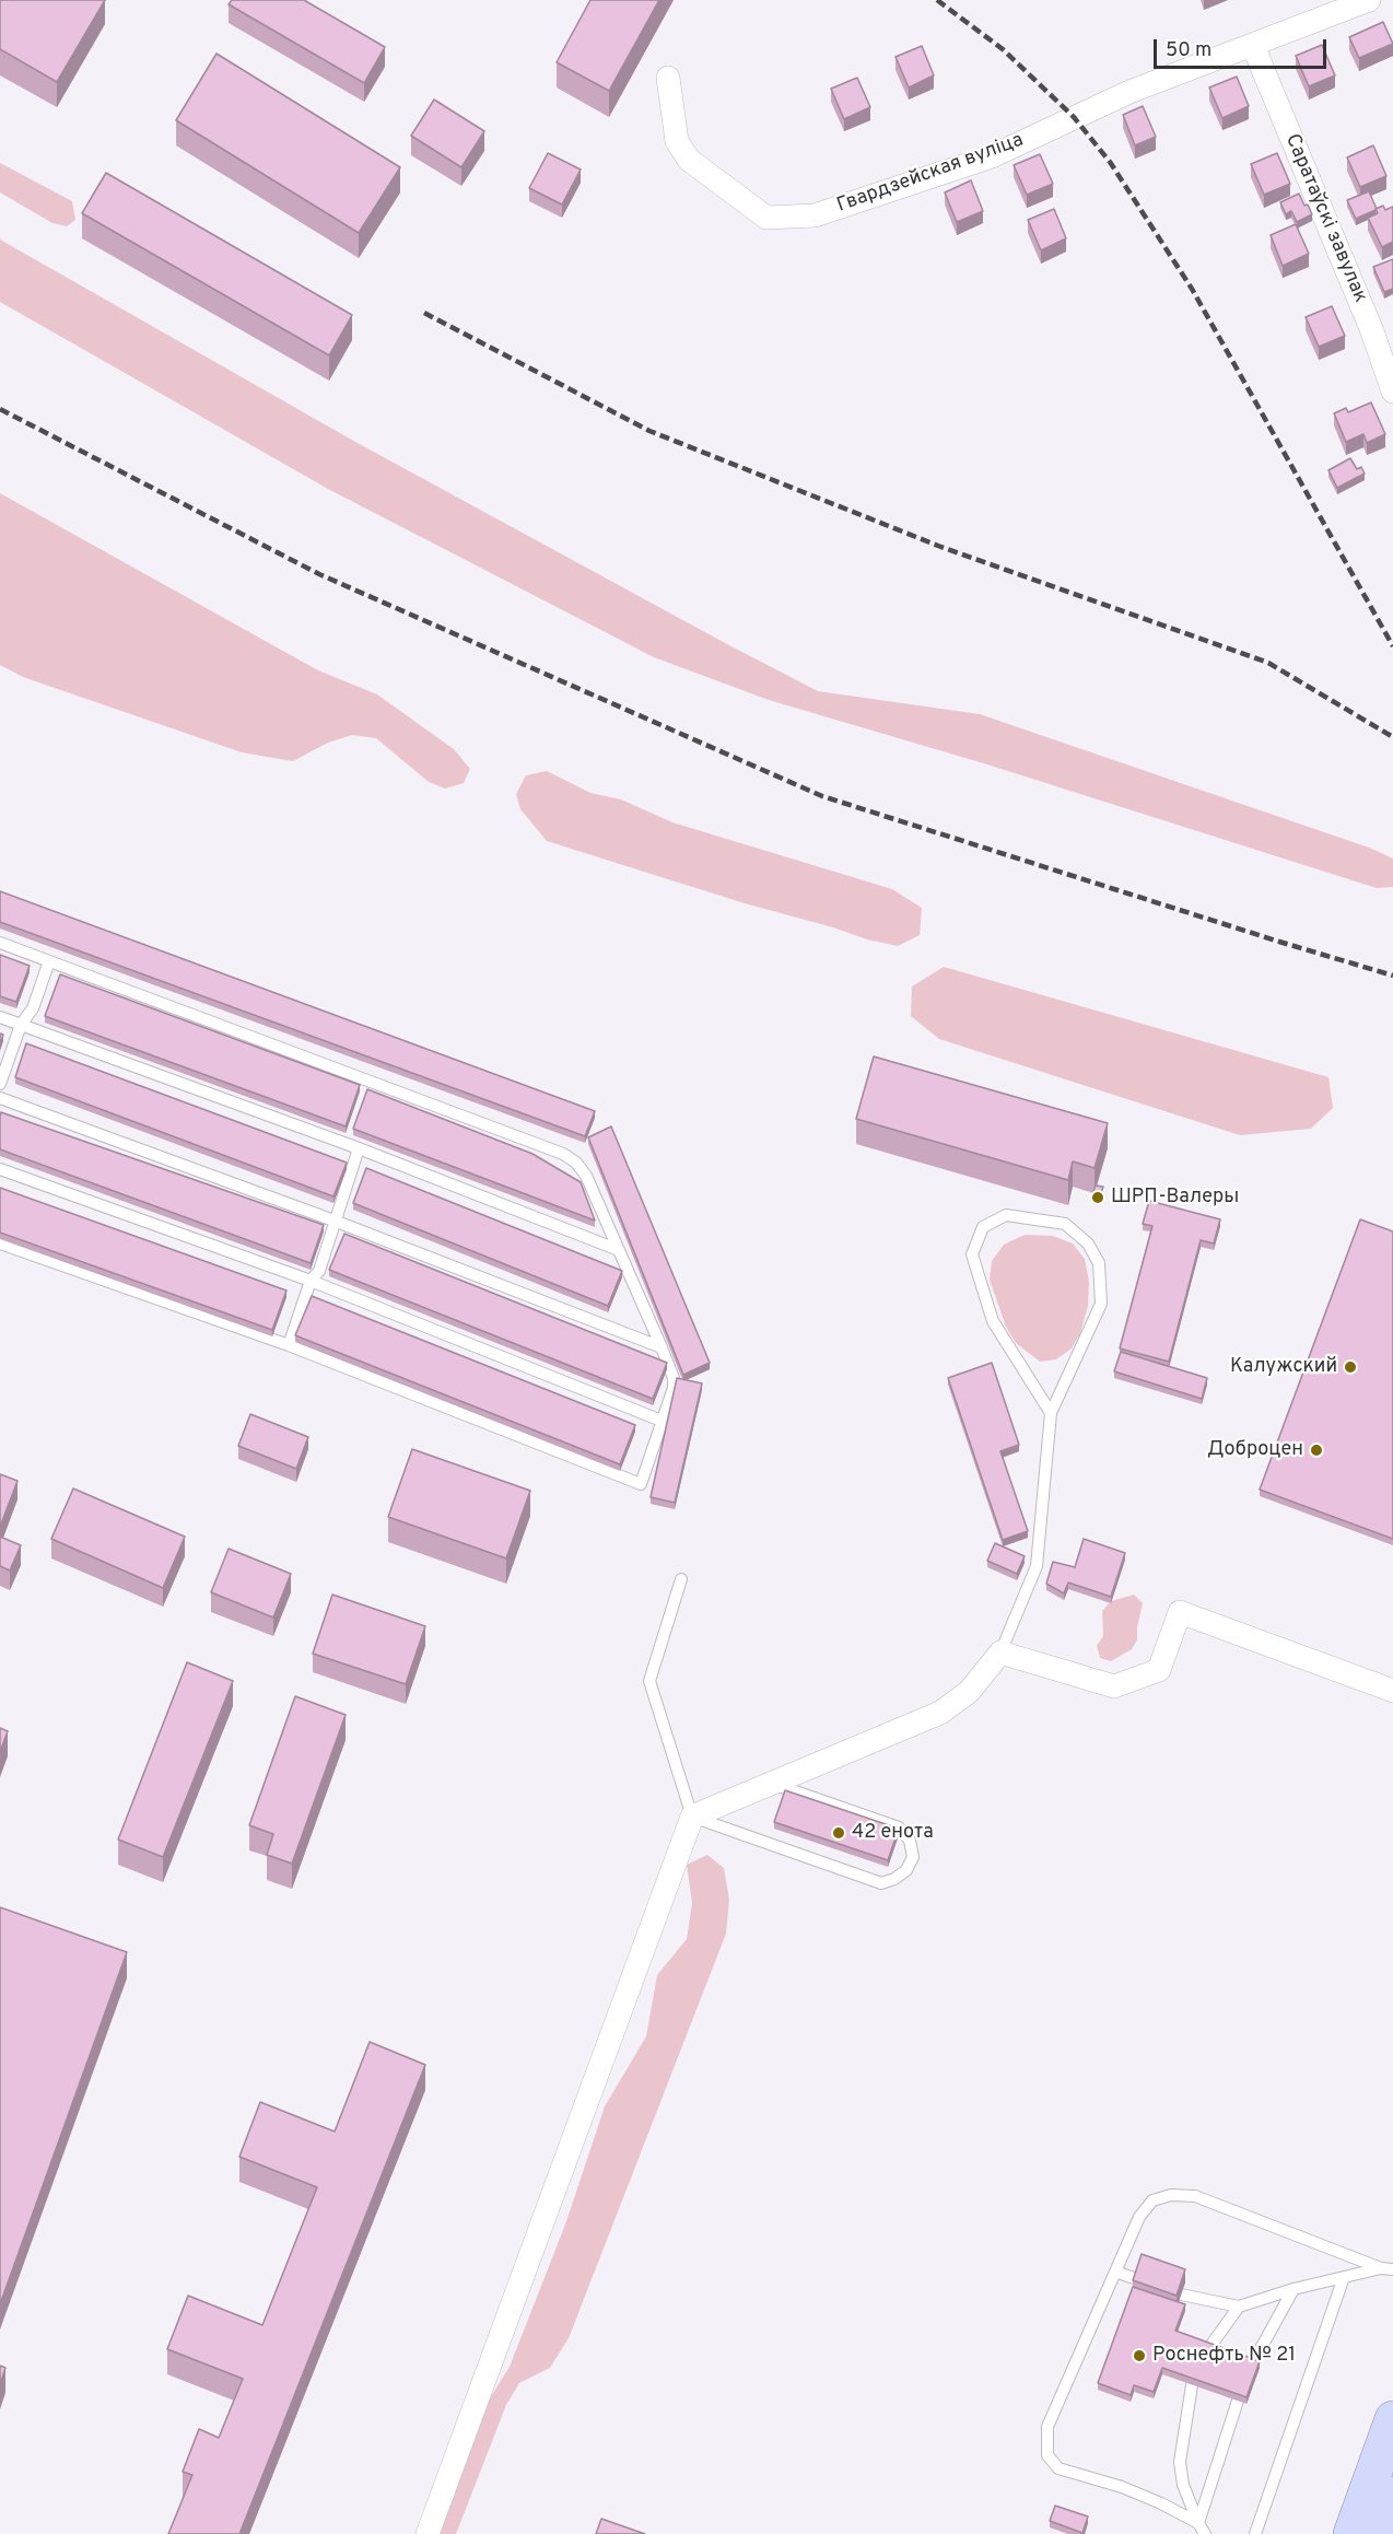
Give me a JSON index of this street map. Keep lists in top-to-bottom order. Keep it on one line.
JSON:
{"streets":{"street":["Гвардзейская вуліца","Саратаўскі завулак"]},"crossings":[["Гвардзейская вуліца","Саратаўскі завулак"]],"places":["ШРП-Валеры","Калужский","Доброцен","42 енота","Роснефть № 21"],"scale_bar":"50 m"}
